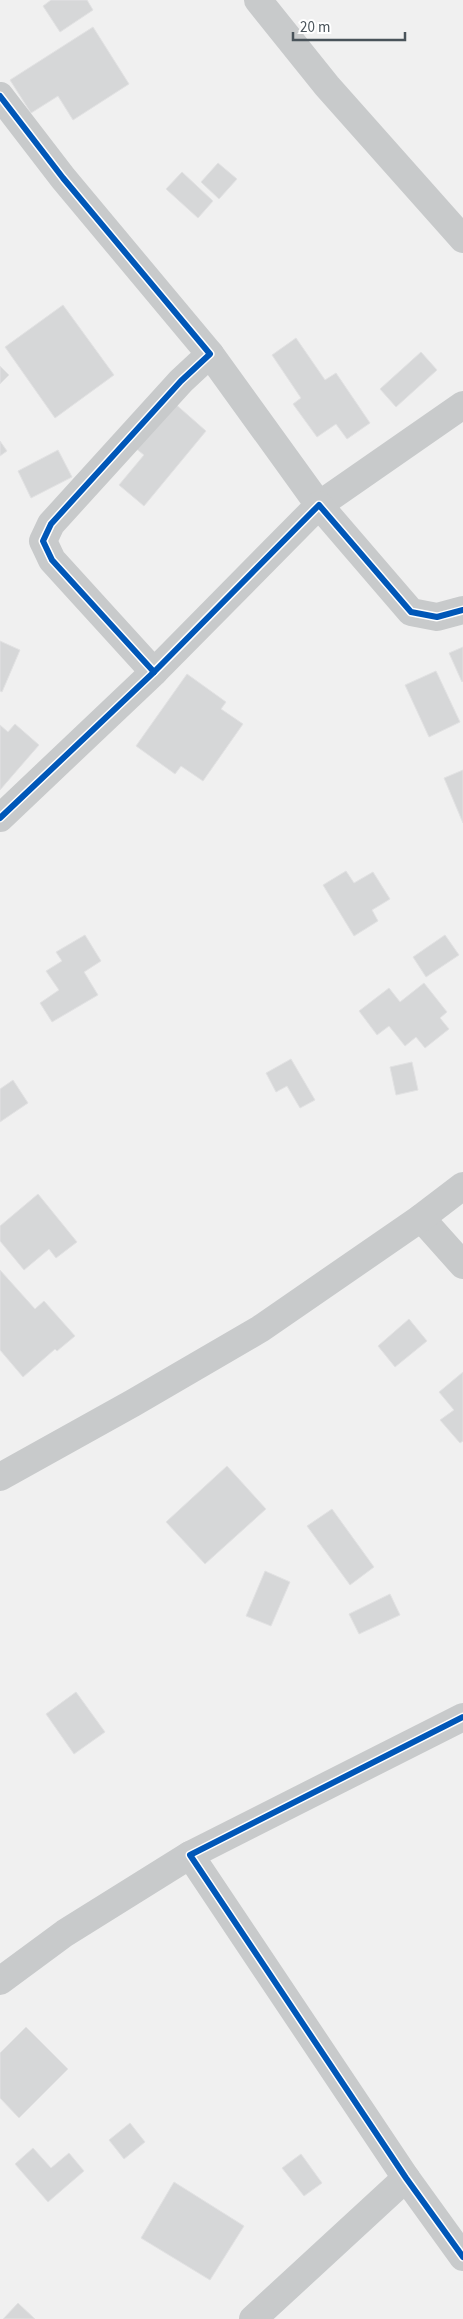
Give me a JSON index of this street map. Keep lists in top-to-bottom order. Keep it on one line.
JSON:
{"scale_bar":"20 m"}
